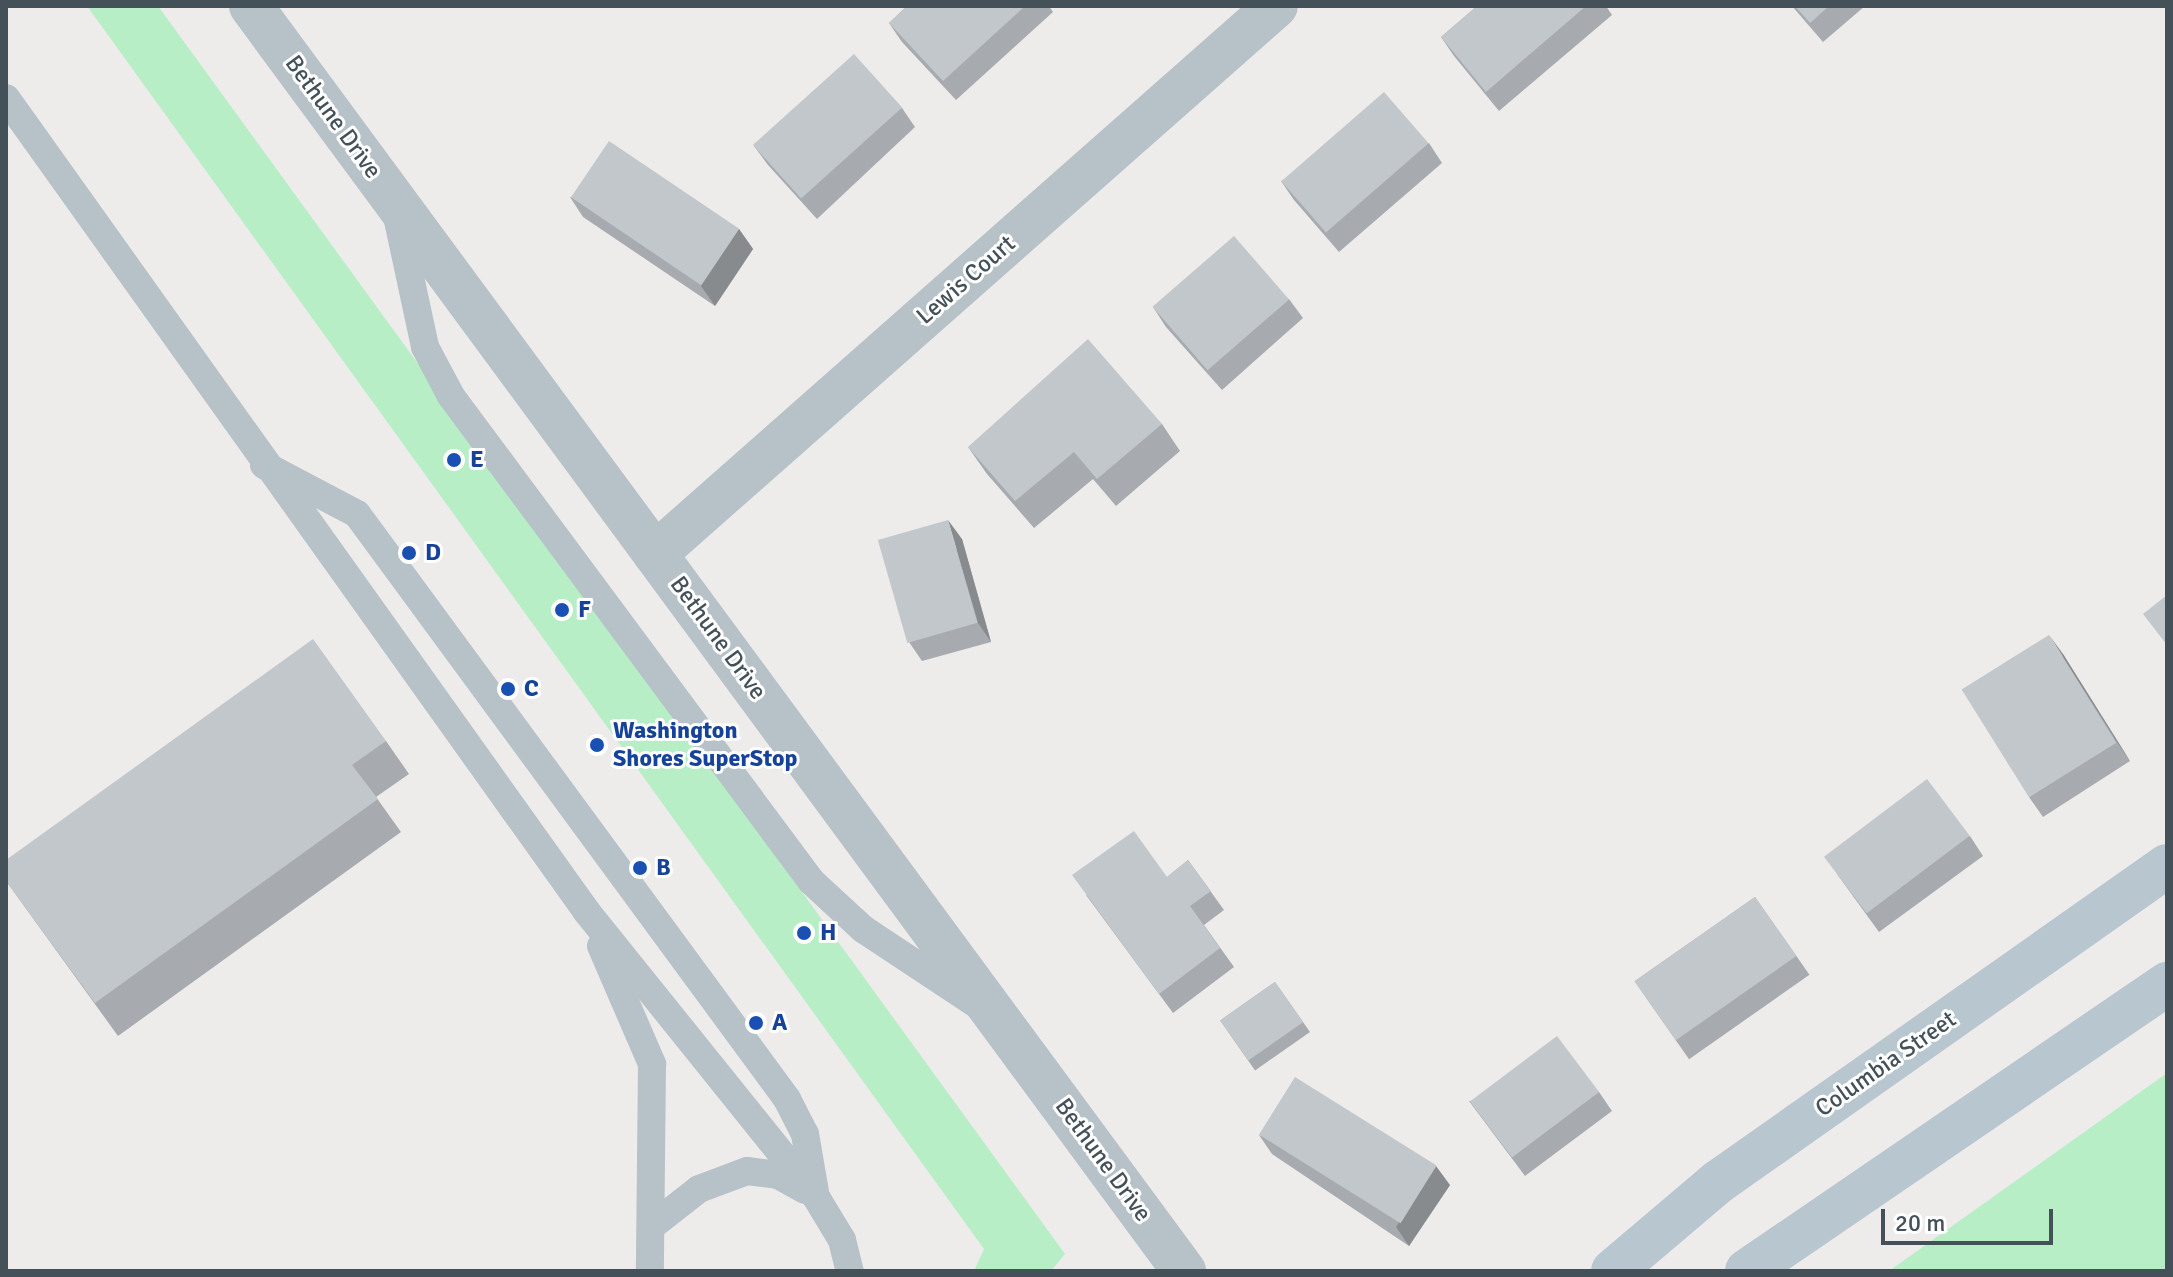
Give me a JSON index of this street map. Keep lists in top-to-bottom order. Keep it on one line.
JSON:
{"streets":{"street":["Bethune Drive","Lewis Court","Columbia Street"]},"crossings":[["Bethune Drive","Lewis Court"]],"places":["E","D","F","C","Washington Shores SuperStop","B","H","A"],"scale_bar":"20 m"}
